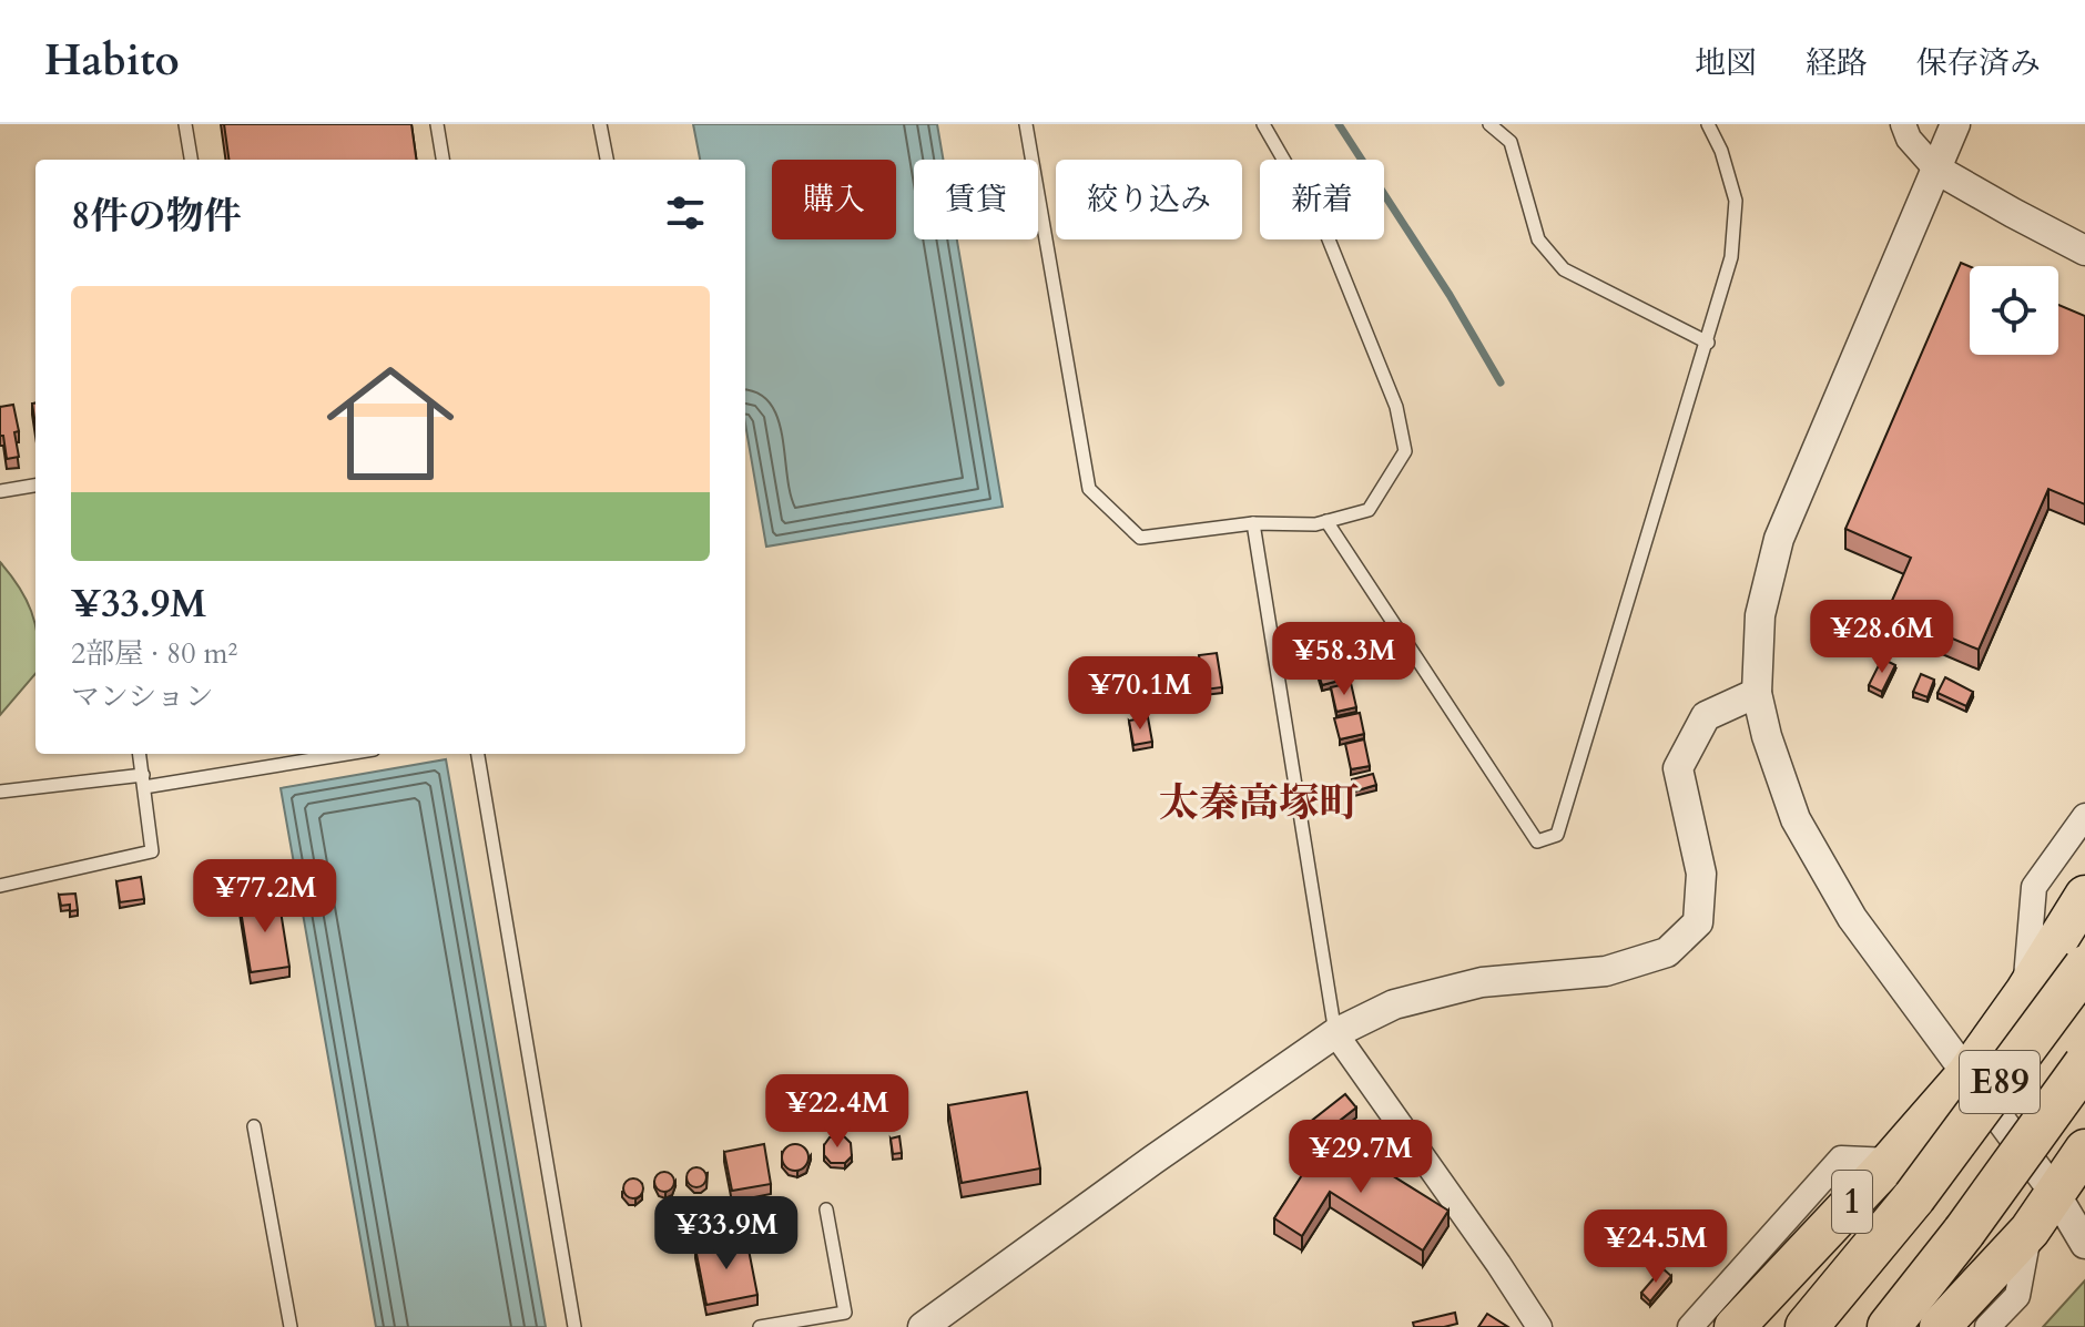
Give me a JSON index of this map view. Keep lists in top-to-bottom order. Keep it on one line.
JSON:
{"streets":{"highway":["E89","1"]},"districts":["太秦高塚町"],"page":{"header":"Habito","nav":["地図","経路","保存済み"],"chip":["購入","賃貸","絞り込み","新着"],"heading":"8件の物件","list":[{"name":"¥33.9M","note":"2部屋 · 80 m² · マンション"}],"price":["¥28.6M","¥58.3M","¥70.1M","¥77.2M","¥22.4M","¥29.7M","¥33.9M","¥24.5M"]}}
